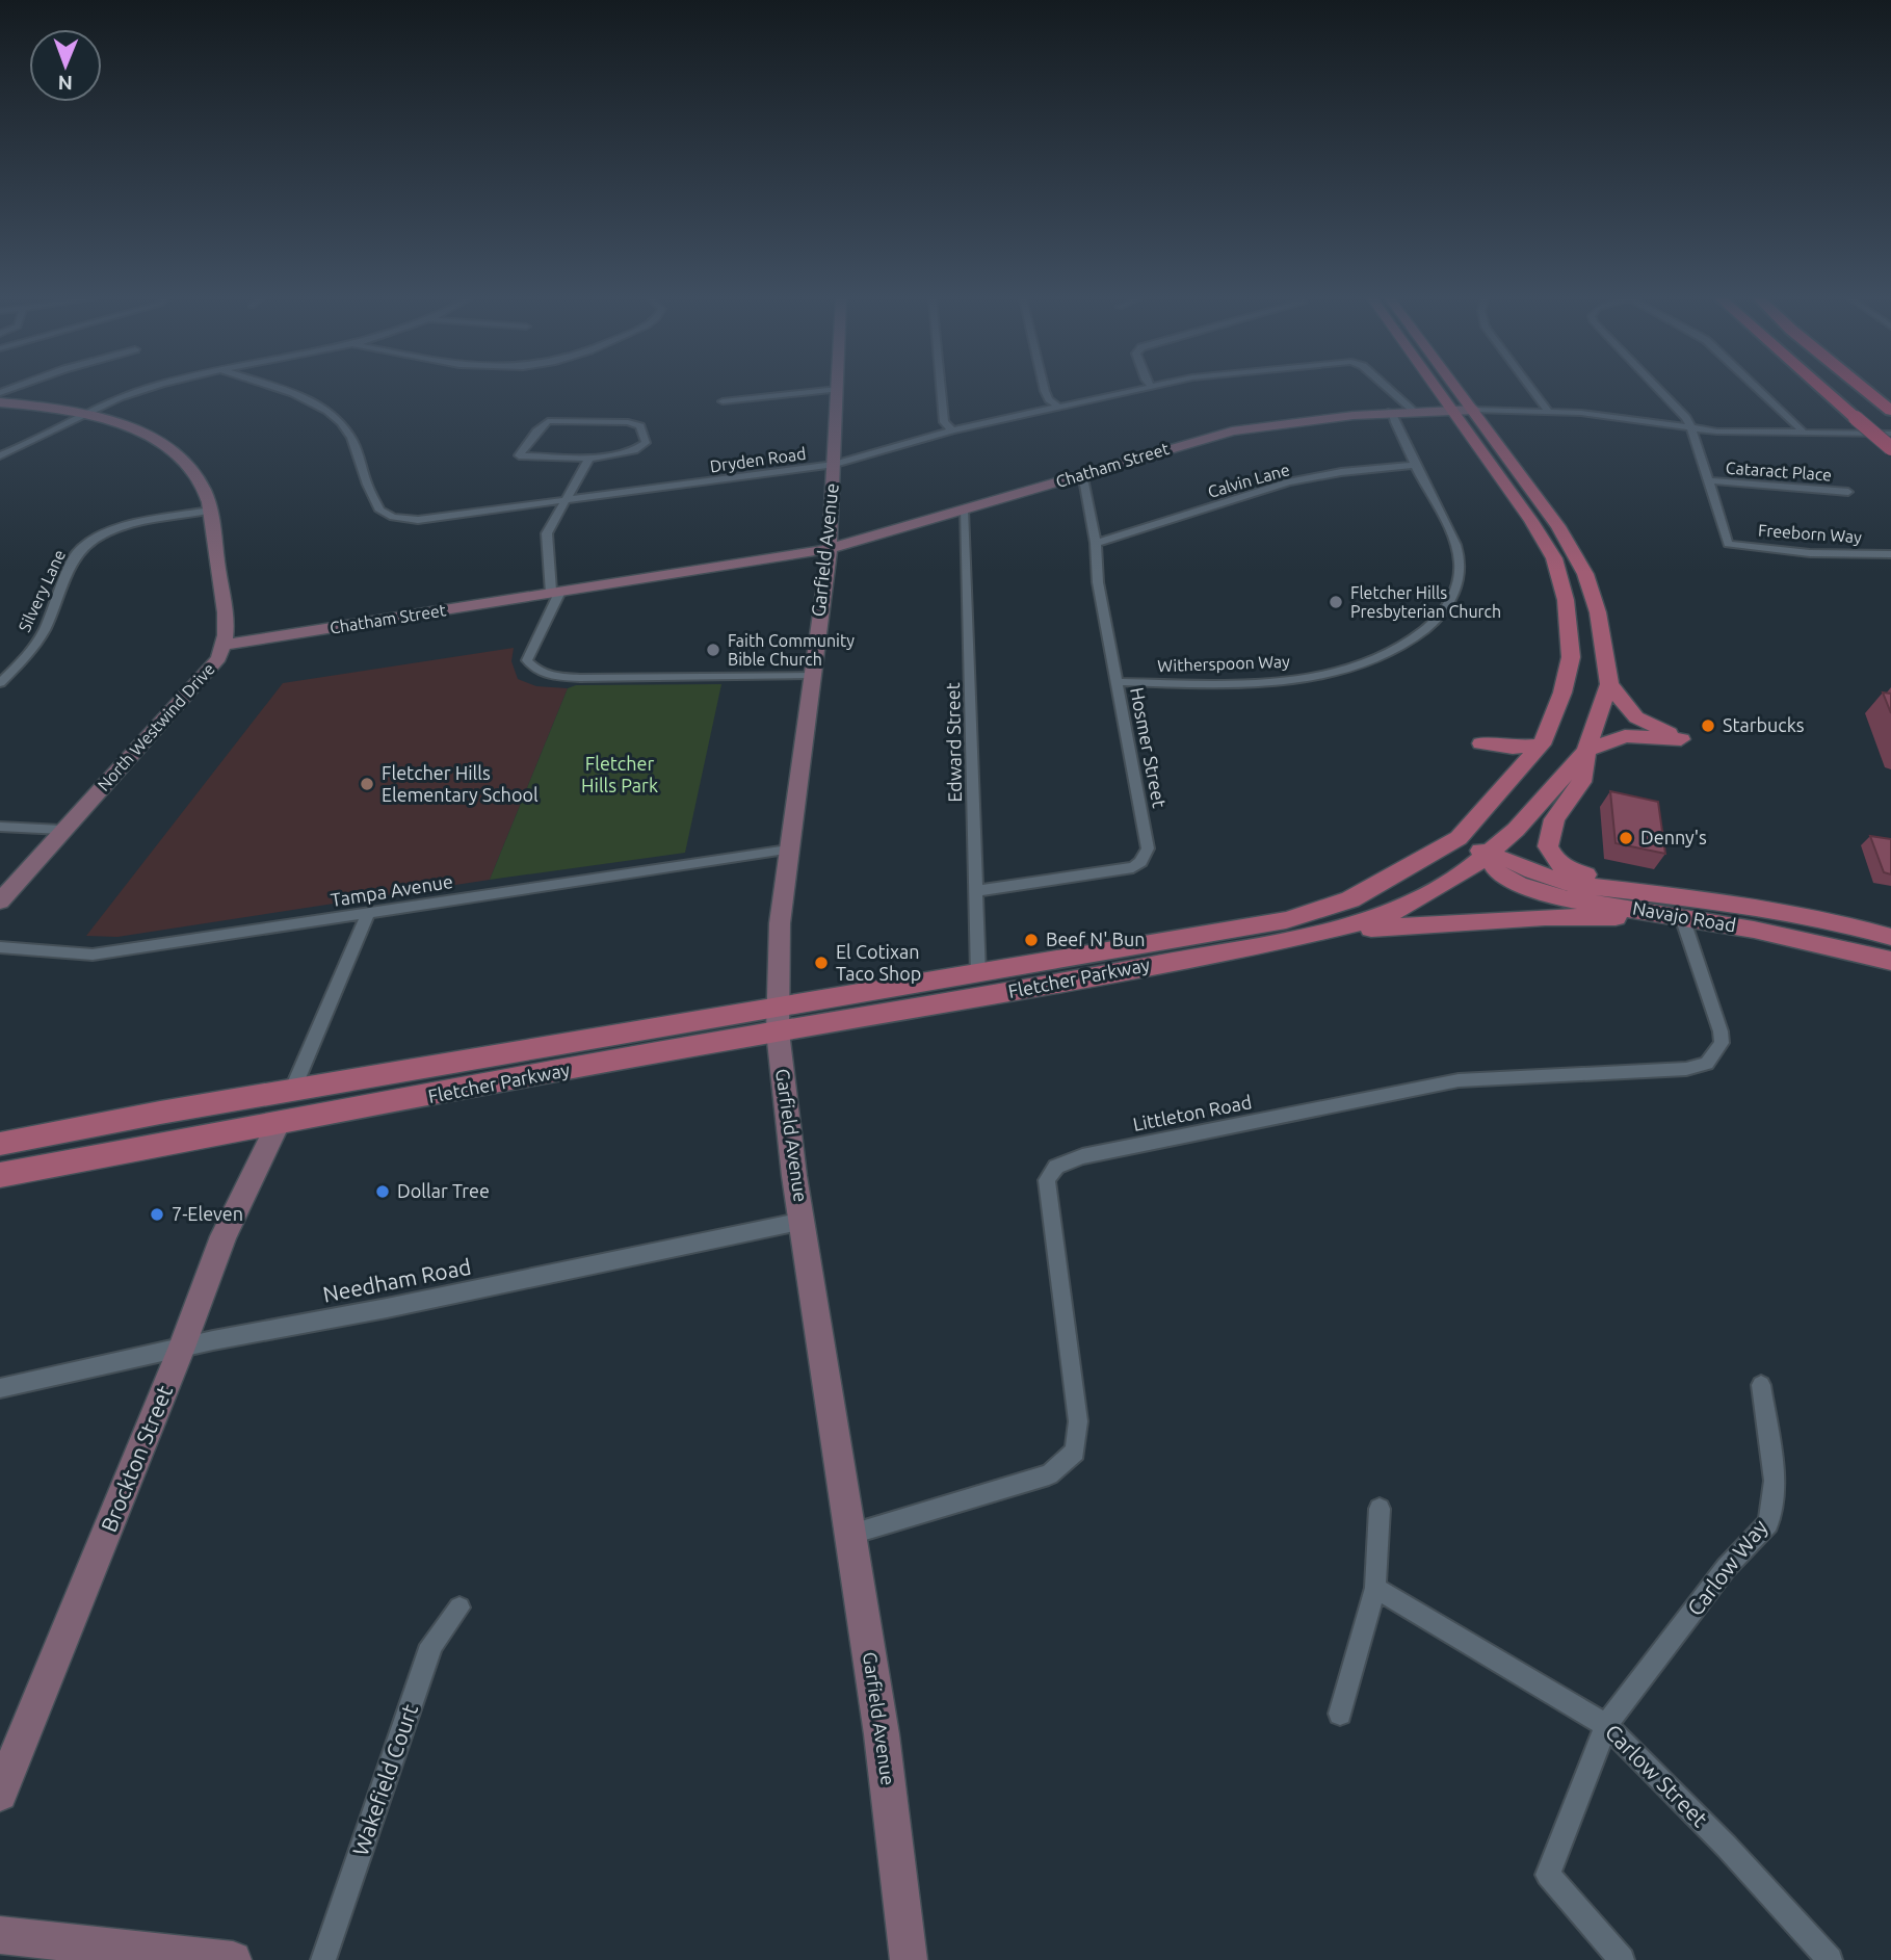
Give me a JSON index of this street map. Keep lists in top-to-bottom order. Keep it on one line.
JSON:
{"streets":{"main road":["Navajo Road","Fletcher Parkway"],"street":["Dryden Road","Chatham Street","Cataract Place","Calvin Lane","Freeborn Way","Garfield Avenue","Silvery Lane","Witherspoon Way","North Westwind Drive","Edward Street","Hosmer Street","Tampa Avenue","Littleton Road","Needham Road","Brockton Street","Carlow Way","Carlow Street","Wakefield Court"]},"crossings":[["Dryden Road","Chatham Street"],["Dryden Road","Garfield Avenue"],["Chatham Street","Garfield Avenue"],["Chatham Street","Witherspoon Way"],["Chatham Street","North Westwind Drive"],["Chatham Street","Edward Street"],["Chatham Street","Hosmer Street"],["Chatham Street","Fletcher Parkway"],["Cataract Place","Freeborn Way"],["Calvin Lane","Witherspoon Way"],["Calvin Lane","Hosmer Street"],["Garfield Avenue","Tampa Avenue"],["Garfield Avenue","Fletcher Parkway"],["Garfield Avenue","Littleton Road"],["Garfield Avenue","Needham Road"],["Silvery Lane","North Westwind Drive"],["Witherspoon Way","Hosmer Street"],["Edward Street","Hosmer Street"],["Edward Street","Fletcher Parkway"],["Navajo Road","Fletcher Parkway"],["Navajo Road","Littleton Road"],["Fletcher Parkway","Brockton Street"],["Needham Road","Brockton Street"],["Carlow Way","Carlow Street"]],"parks":["Fletcher Hills Park"],"places":["Fletcher Hills Presbyterian Church","Faith Community Bible Church","Starbucks","Fletcher Hills Elementary School","Denny's","Beef N' Bun","El Cotixan Taco Shop","Dollar Tree","7-Eleven"],"north":"bottom"}
